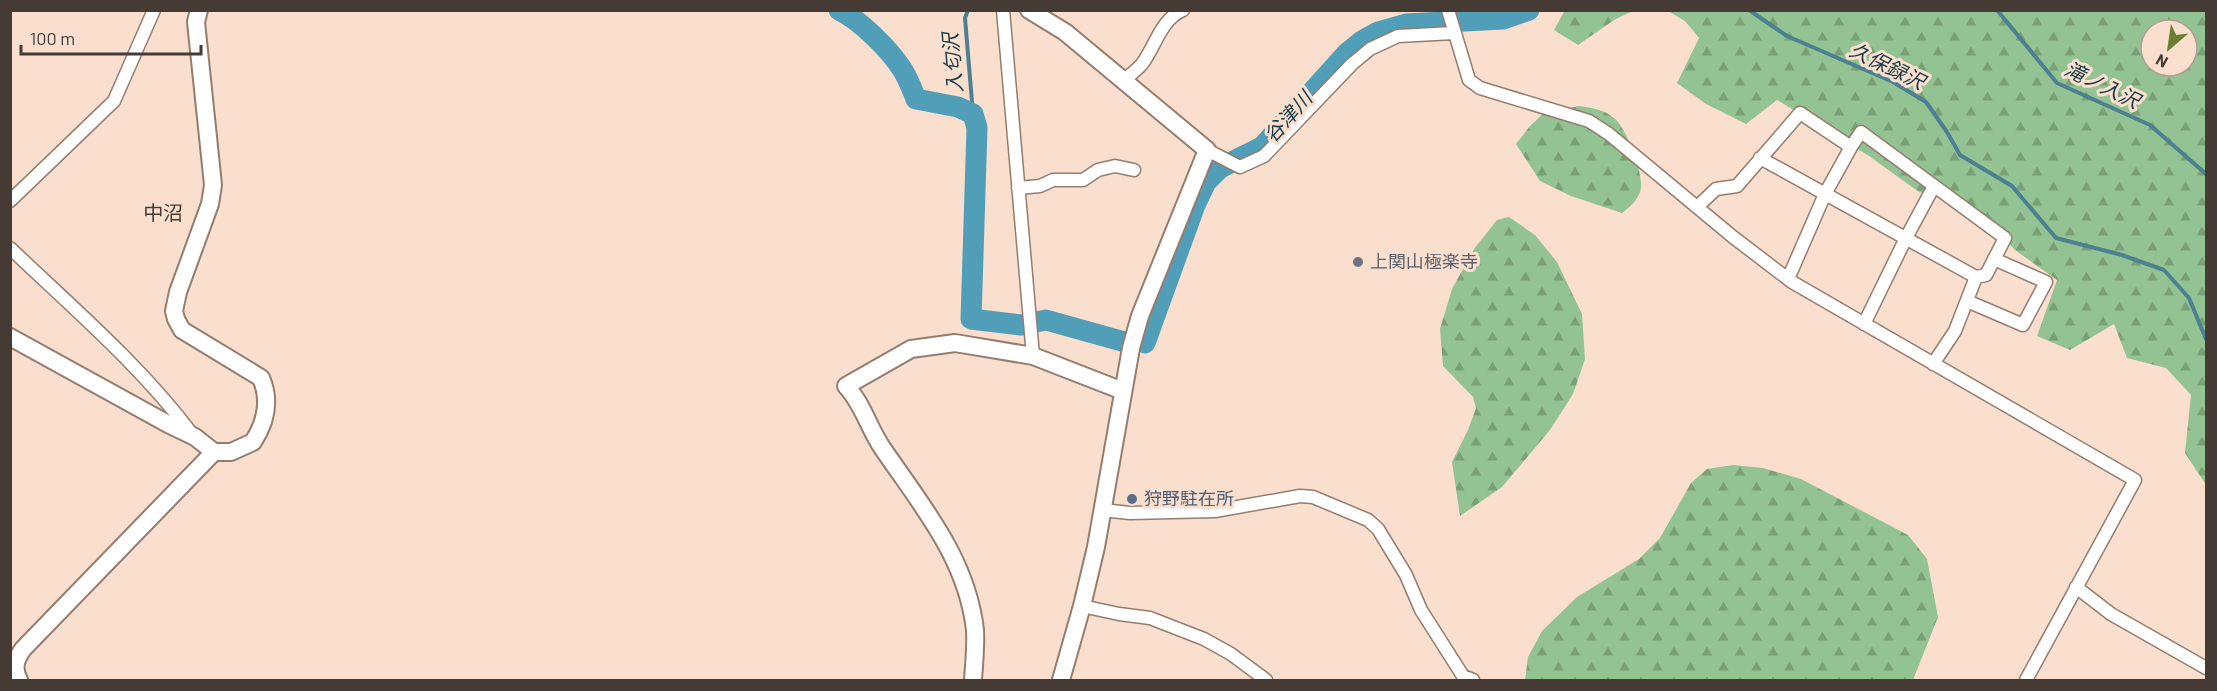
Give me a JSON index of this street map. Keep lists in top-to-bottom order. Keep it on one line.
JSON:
{"districts":["中沼"],"water":["入匂沢","久保録沢","滝ノ入沢","谷津川"],"places":["上関山極楽寺","狩野駐在所"],"scale_bar":"100 m","north":"bottom left"}
